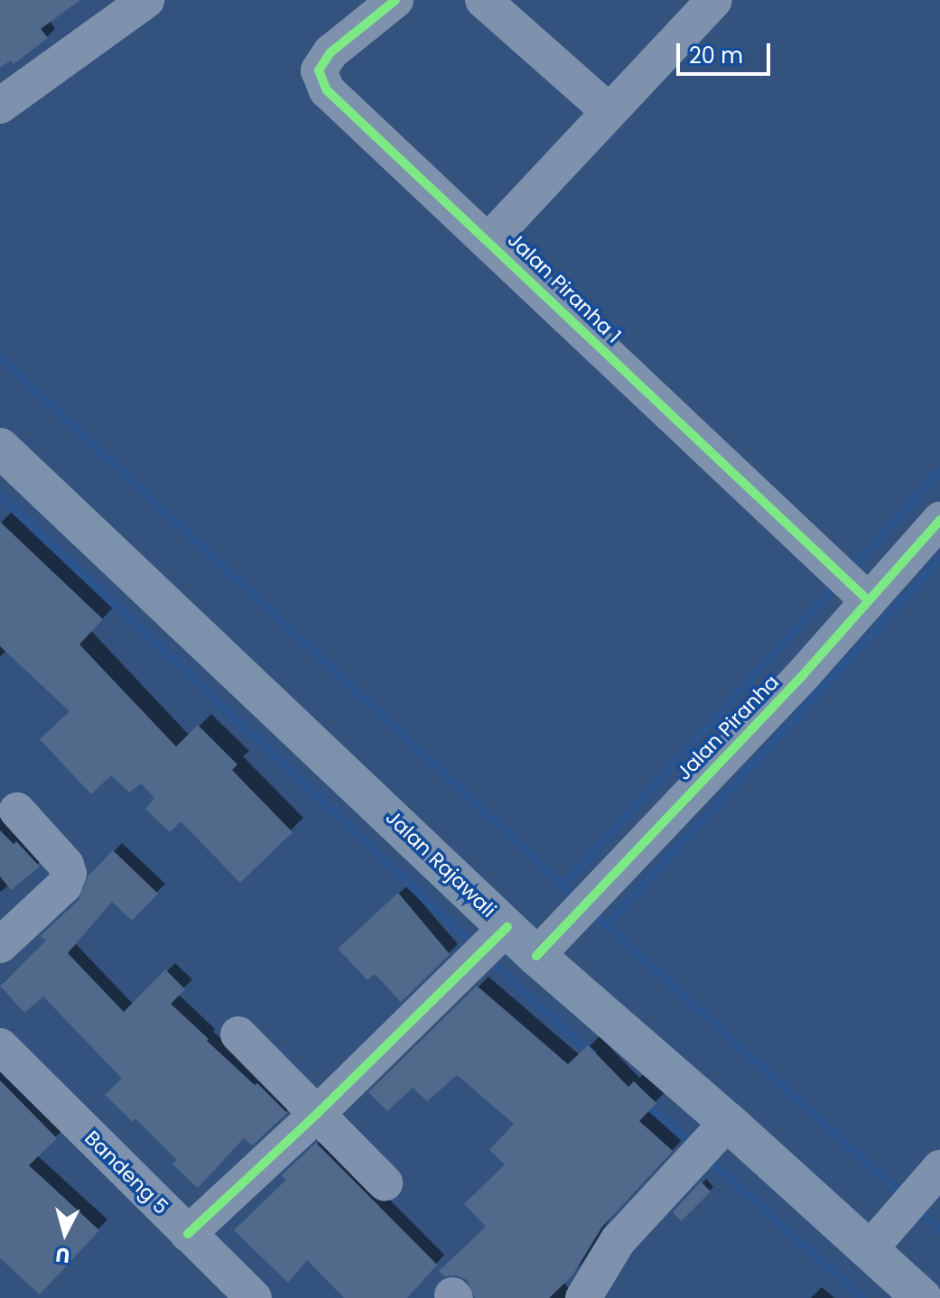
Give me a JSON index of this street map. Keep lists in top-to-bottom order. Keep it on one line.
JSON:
{"streets":{"main road":["Jalan Rajawali"],"street":["Jalan Piranha 1","Jalan Piranha","Bandeng 5"]},"crossings":[["Jalan Piranha 1","Jalan Piranha"],["Jalan Piranha","Jalan Rajawali"]],"scale_bar":"20 m","north":"bottom"}
